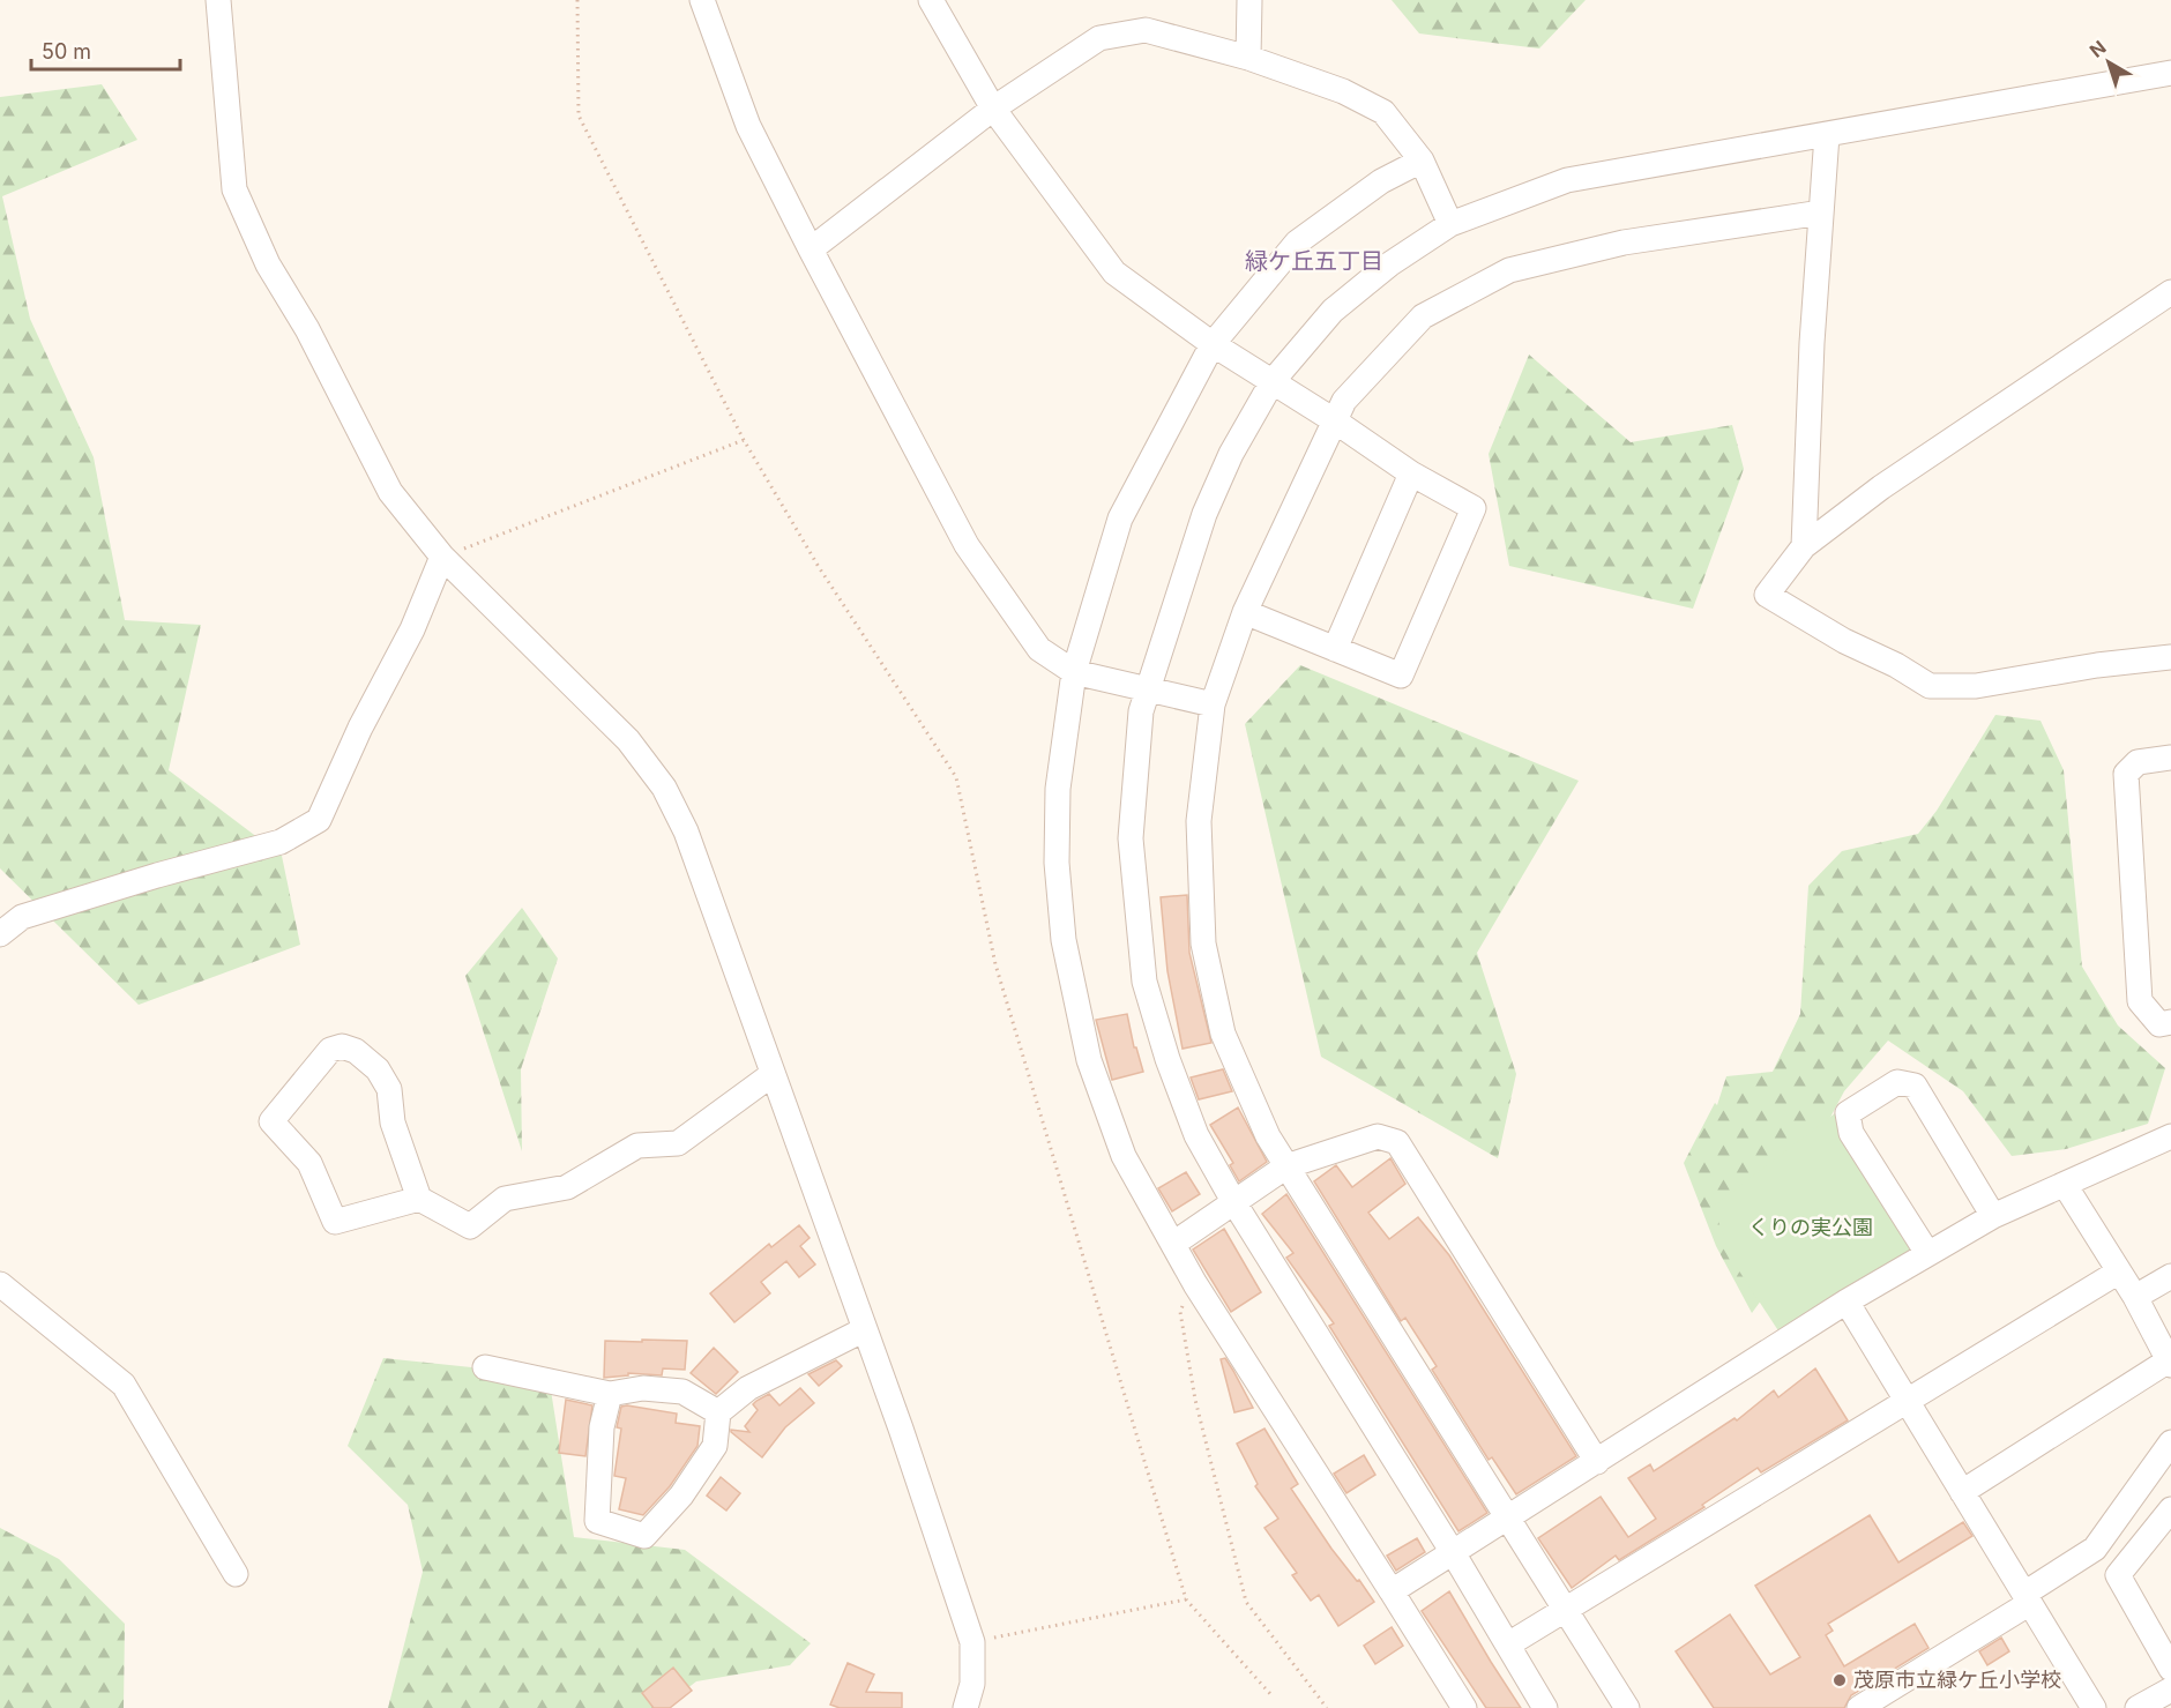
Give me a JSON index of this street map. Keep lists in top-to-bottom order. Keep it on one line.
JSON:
{"districts":["緑ケ丘五丁目"],"parks":["くりの実公園"],"places":["茂原市立緑ケ丘小学校"],"scale_bar":"50 m","north":"top left"}
